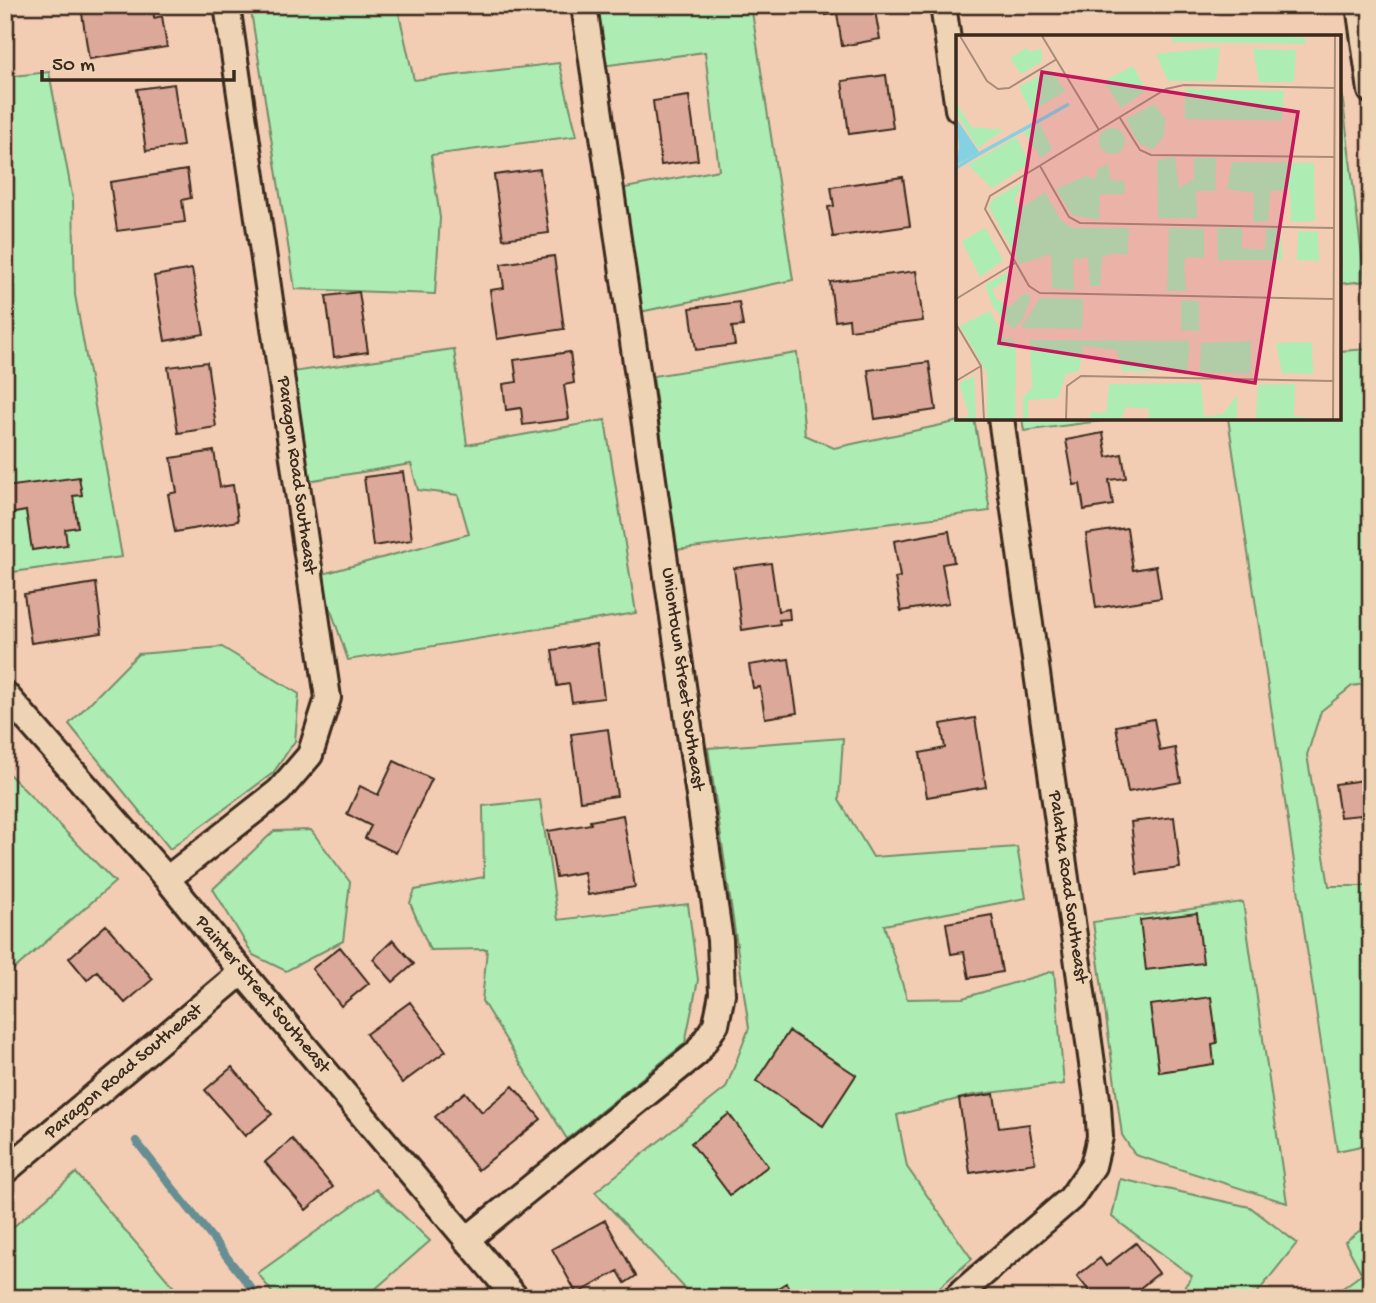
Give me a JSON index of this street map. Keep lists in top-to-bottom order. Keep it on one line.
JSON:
{"streets":{"street":["Paragon Road Southeast","Uniontown Street Southeast","Palatka Road Southeast","Painter Street Southeast"]},"crossings":[["Paragon Road Southeast","Painter Street Southeast"],["Uniontown Street Southeast","Painter Street Southeast"]],"scale_bar":"50 m"}
